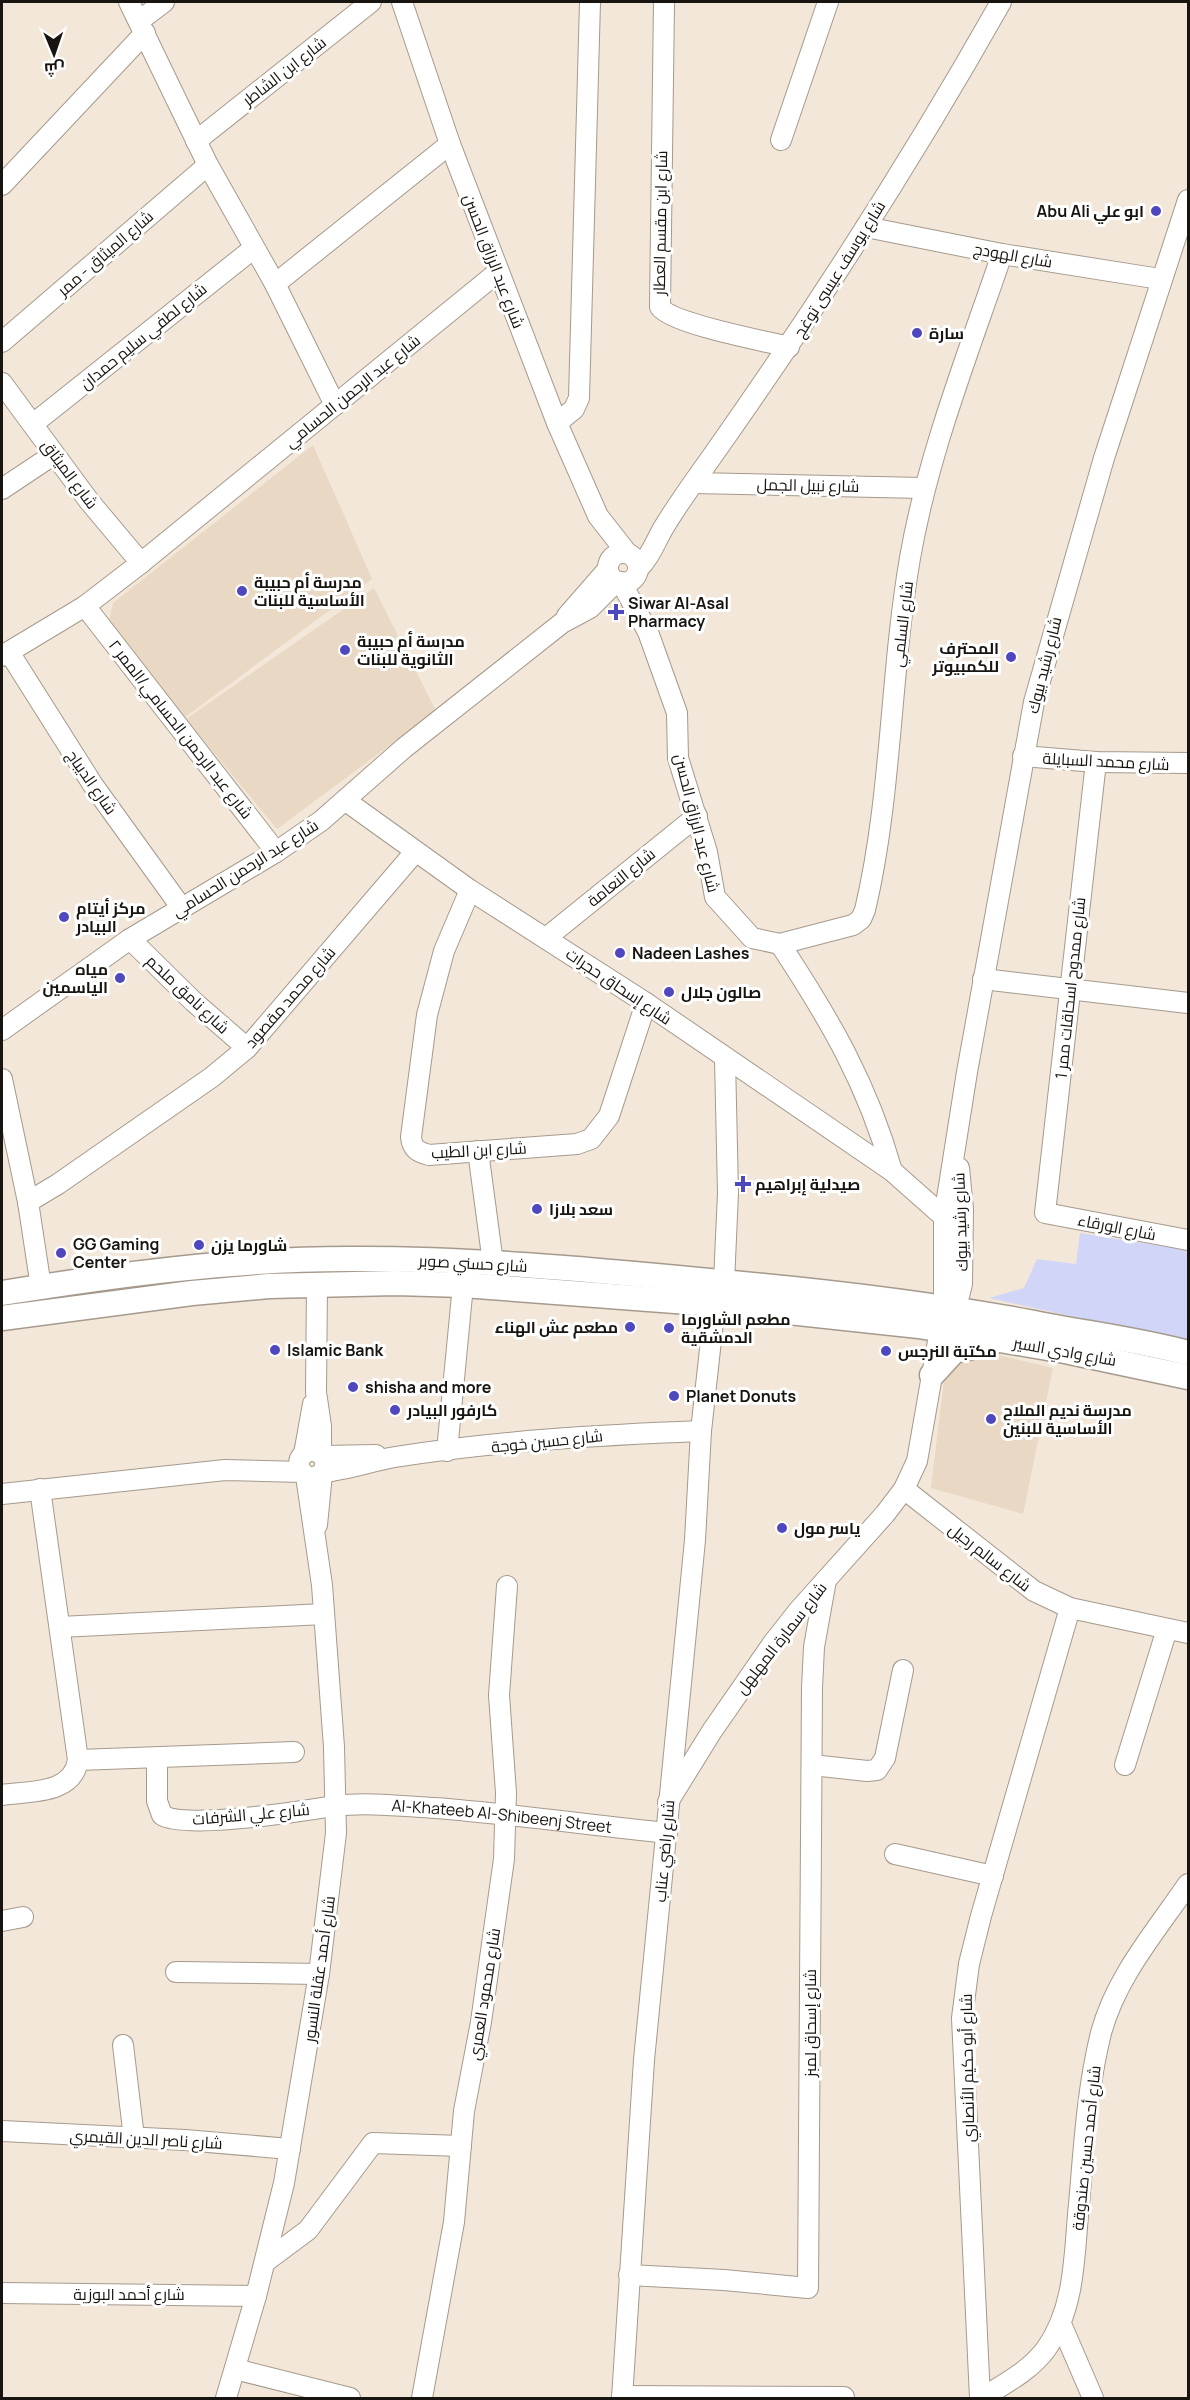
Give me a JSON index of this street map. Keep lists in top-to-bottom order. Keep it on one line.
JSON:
{"streets":{"main road":["شارع حسني صوبر","شارع وادي السير"],"street":["شارع ابن الشاطر","شارع ابن مقسم العطار","شارع الميثاق - ممر","شارع الهودج","شارع عبد الرزاق الحسن","شارع يوسف عيسى توغج","شارع لطفي سليم حمدان","شارع عبد الرحمن الحسامي","شارع الميثاق","شارع نبيل الجمل","شارع السلمي","شارع رشيد بيوك","شارع عبد الرحمن الحسامي/الممر ٢","شارع محمد السبايلة","شارع الديباج","شارع النعامة","شارع إسحاق حجرات","شارع ممدوح اسحاقات ممر 1","شارع نامق ملحم","شارع محمد مقصود","شارع ابن الطيب","شارع الورقاء","شارع حسين خوجة","شارع سالم رحيل","شارع سمارة المهلهل","شارع علي الشرفات","Al-Khateeb Al-Shibeenj Street","شارع راضي عناب","شارع أحمد عقلة النسور","شارع محمود العمري","شارع إسحاق لمبز","شارع أبو حكيم الأنصاري","شارع ناصر الدين القيمري","شارع أحمد حسين صندوقة","شارع أحمد البوزية"]},"crossings":[["شارع ابن مقسم العطار","شارع يوسف عيسى توغج"],["شارع الهودج","شارع يوسف عيسى توغج"],["شارع الهودج","شارع السلمي"],["شارع الهودج","شارع رشيد بيوك"],["شارع عبد الرزاق الحسن","شارع يوسف عيسى توغج"],["شارع عبد الرزاق الحسن","شارع عبد الرحمن الحسامي"],["شارع عبد الرزاق الحسن","شارع السلمي"],["شارع عبد الرزاق الحسن","شارع النعامة"],["شارع يوسف عيسى توغج","شارع نبيل الجمل"],["شارع لطفي سليم حمدان","شارع الميثاق"],["شارع عبد الرحمن الحسامي","شارع الميثاق"],["شارع عبد الرحمن الحسامي","شارع عبد الرحمن الحسامي/الممر ٢"],["شارع عبد الرحمن الحسامي","شارع الديباج"],["شارع عبد الرحمن الحسامي","شارع إسحاق حجرات"],["شارع عبد الرحمن الحسامي","شارع نامق ملحم"],["شارع نبيل الجمل","شارع السلمي"],["شارع رشيد بيوك","شارع محمد السبايلة"],["شارع رشيد بيوك","شارع إسحاق حجرات"],["شارع رشيد بيوك","شارع حسني صوبر"],["شارع رشيد بيوك","شارع وادي السير"],["شارع رشيد بيوك","شارع سمارة المهلهل"],["شارع محمد السبايلة","شارع ممدوح اسحاقات ممر 1"],["شارع النعامة","شارع إسحاق حجرات"],["شارع إسحاق حجرات","شارع محمد مقصود"],["شارع إسحاق حجرات","شارع ابن الطيب"],["شارع إسحاق حجرات","شارع راضي عناب"],["شارع ممدوح اسحاقات ممر 1","شارع الورقاء"],["شارع نامق ملحم","شارع محمد مقصود"],["شارع حسني صوبر","شارع وادي السير"],["شارع حسني صوبر","شارع سمارة المهلهل"],["شارع حسني صوبر","شارع راضي عناب"],["شارع حسني صوبر","شارع أحمد عقلة النسور"],["شارع وادي السير","شارع سمارة المهلهل"],["شارع حسين خوجة","شارع راضي عناب"],["شارع حسين خوجة","شارع أحمد عقلة النسور"],["شارع سالم رحيل","شارع سمارة المهلهل"],["شارع سالم رحيل","شارع أبو حكيم الأنصاري"],["شارع سمارة المهلهل","شارع راضي عناب"],["شارع سمارة المهلهل","شارع إسحاق لمبز"],["شارع علي الشرفات","Al-Khateeb Al-Shibeenj Street"],["شارع علي الشرفات","شارع أحمد عقلة النسور"],["Al-Khateeb Al-Shibeenj Street","شارع راضي عناب"],["Al-Khateeb Al-Shibeenj Street","شارع أحمد عقلة النسور"],["Al-Khateeb Al-Shibeenj Street","شارع محمود العمري"],["شارع راضي عناب","شارع إسحاق لمبز"],["شارع أحمد عقلة النسور","شارع ناصر الدين القيمري"],["شارع أحمد عقلة النسور","شارع أحمد البوزية"],["شارع أبو حكيم الأنصاري","شارع أحمد حسين صندوقة"]],"places":{"other":["Abu Ali ابو علي","سارة","مدرسة أم حبيبة الأساسية للبنات","مدرسة أم حبيبة الثانوية للبنات","المحترف للكمبيوتر","مركز أيتام البيادر","Nadeen Lashes","مياه الياسمين","صالون جلال","سعد بلازا","شاورما يزن","GG Gaming Center","مطعم عش الهناء","مطعم الشاورما الدمشقية","Islamic Bank","مكتبة النرجس","shisha and more","Planet Donuts","كارفور البيادر","مدرسة نديم الملاح الأساسية للبنين","ياسر مول"],"health":["Siwar Al-Asal Pharmacy","صيدلية إبراهيم"]},"north":"bottom"}
